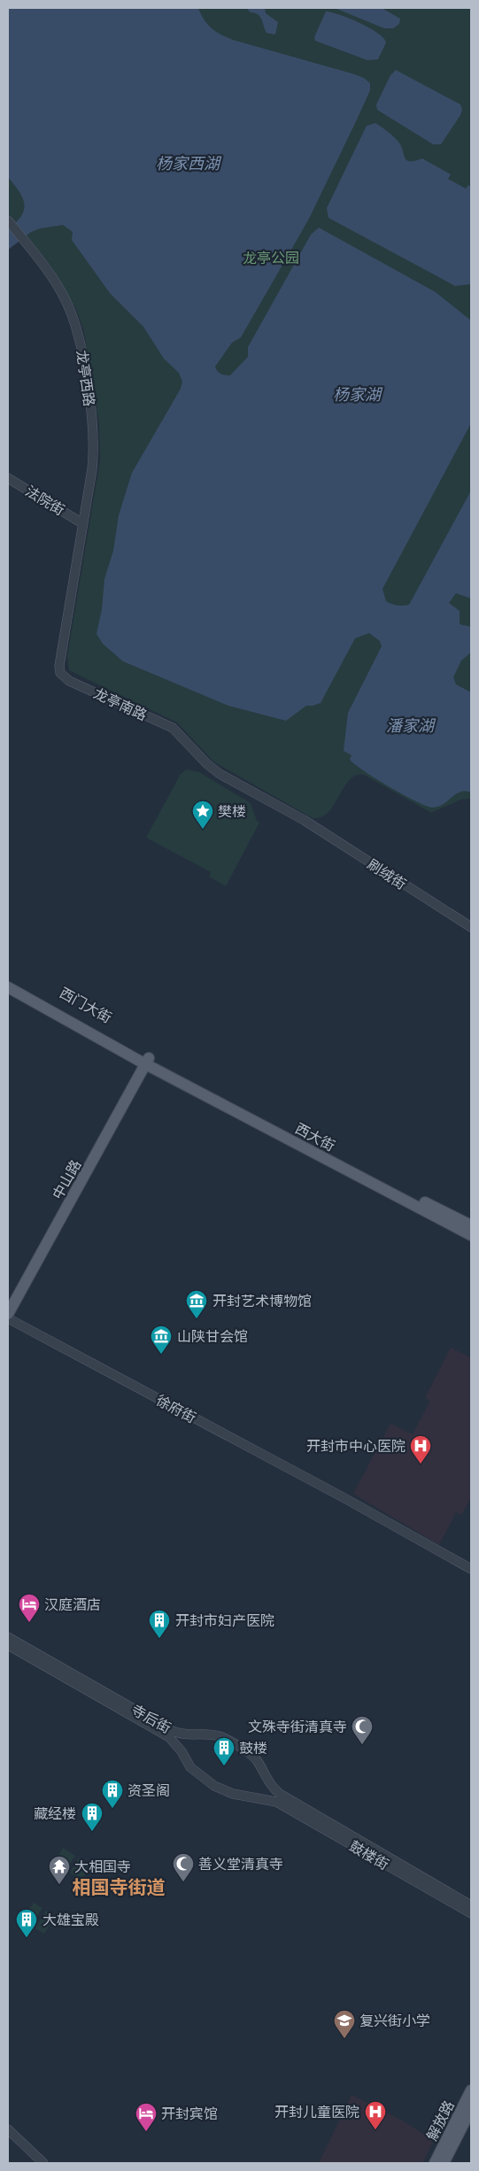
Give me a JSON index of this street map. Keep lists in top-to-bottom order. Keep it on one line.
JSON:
{"streets":{"main road":["西门大街","西大街","中山路","解放路"],"street":["龙亭西路","法院街","龙亭南路","刷绒街","徐府街","寺后街","鼓楼街"]},"crossings":[["龙亭西路","法院街"],["龙亭西路","龙亭南路"],["法院街","龙亭南路"],["龙亭南路","刷绒街"],["西门大街","西大街"],["西门大街","中山路"],["西大街","中山路"],["寺后街","鼓楼街"]],"districts":["相国寺街道"],"water":["杨家西湖","杨家湖","潘家湖"],"parks":["龙亭公园"],"places":{"place":["樊楼"],"museum":["开封艺术博物馆","山陕甘会馆"],"hospital":["开封市中心医院","开封儿童医院"],"hotel":["汉庭酒店","开封宾馆"],"building":["开封市妇产医院","鼓楼","资圣阁","藏经楼","大雄宝殿"],"mosque":["文殊寺街清真寺","善义堂清真寺"],"temple":["大相国寺"],"school or university":["复兴街小学"]}}
